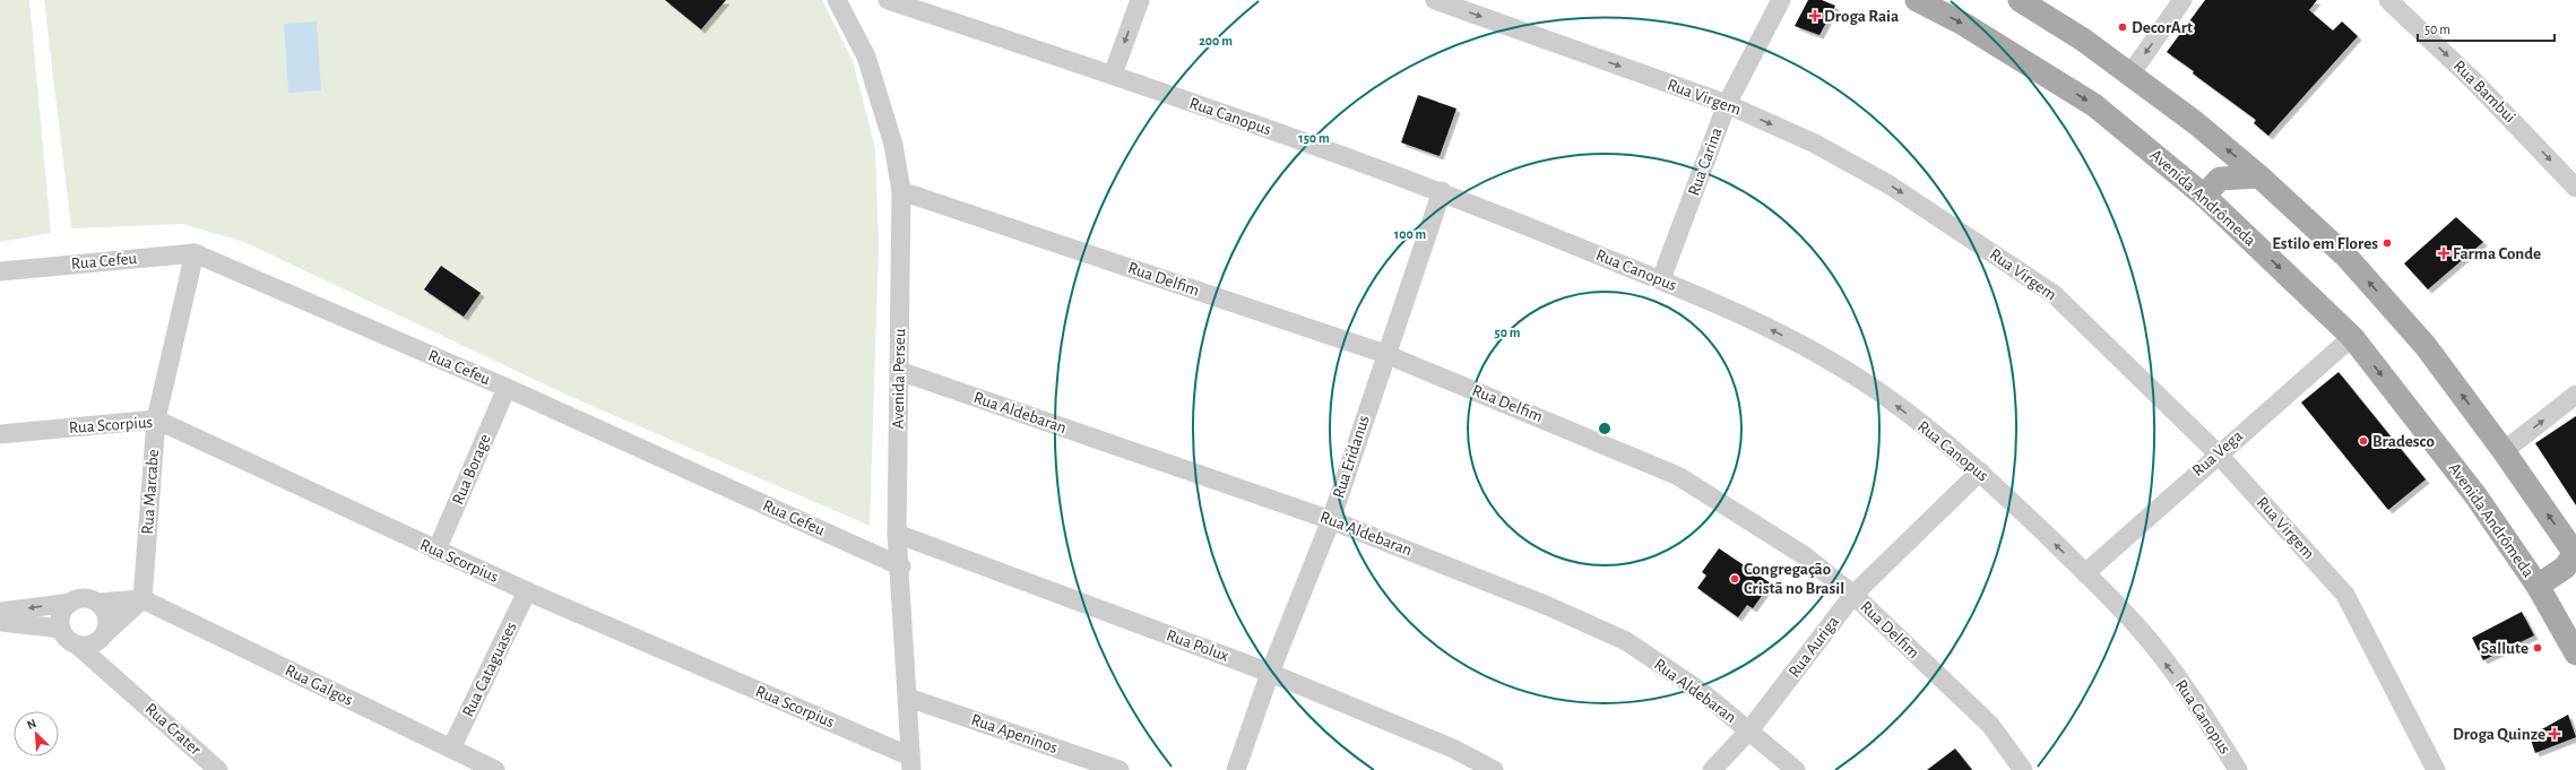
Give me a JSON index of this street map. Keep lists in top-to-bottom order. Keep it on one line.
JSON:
{"streets":{"main road":["Avenida Andrômeda"],"street":["Rua Bambui","Rua Virgem","Rua Canopus","Rua Carina","Rua Cefeu","Rua Delfim","Avenida Perseu","Rua Aldebaran","Rua Scorpius","Rua Vega","Rua Eridanus","Rua Borage","Rua Marcabe","Rua Polux","Rua Auriga","Rua Cataguases","Rua Galgos","Rua Crater","Rua Apeninos"]},"crossings":[["Rua Virgem","Rua Carina"],["Rua Virgem","Rua Vega"],["Rua Canopus","Rua Carina"],["Rua Canopus","Rua Vega"],["Rua Canopus","Rua Eridanus"],["Rua Canopus","Rua Auriga"],["Avenida Andrômeda","Rua Vega"],["Rua Cefeu","Avenida Perseu"],["Rua Cefeu","Rua Borage"],["Rua Cefeu","Rua Marcabe"],["Rua Delfim","Avenida Perseu"],["Rua Delfim","Rua Eridanus"],["Rua Delfim","Rua Auriga"],["Avenida Perseu","Rua Aldebaran"],["Avenida Perseu","Rua Scorpius"],["Avenida Perseu","Rua Polux"],["Avenida Perseu","Rua Apeninos"],["Rua Aldebaran","Rua Eridanus"],["Rua Aldebaran","Rua Auriga"],["Rua Scorpius","Rua Borage"],["Rua Scorpius","Rua Marcabe"],["Rua Scorpius","Rua Cataguases"],["Rua Eridanus","Rua Polux"],["Rua Marcabe","Rua Galgos"],["Rua Cataguases","Rua Galgos"]],"one_way":["Rua Bambui","Rua Virgem","Rua Canopus"],"places":{"health":["Droga Raia","Farma Conde","Droga Quinze"],"other":["DecorArt","Estilo em Flores","Bradesco","Congregação Cristã no Brasil","Sallute"]},"scale_bar":"50 m","north":"top left","rings":["200 m","150 m","100 m","50 m"]}
